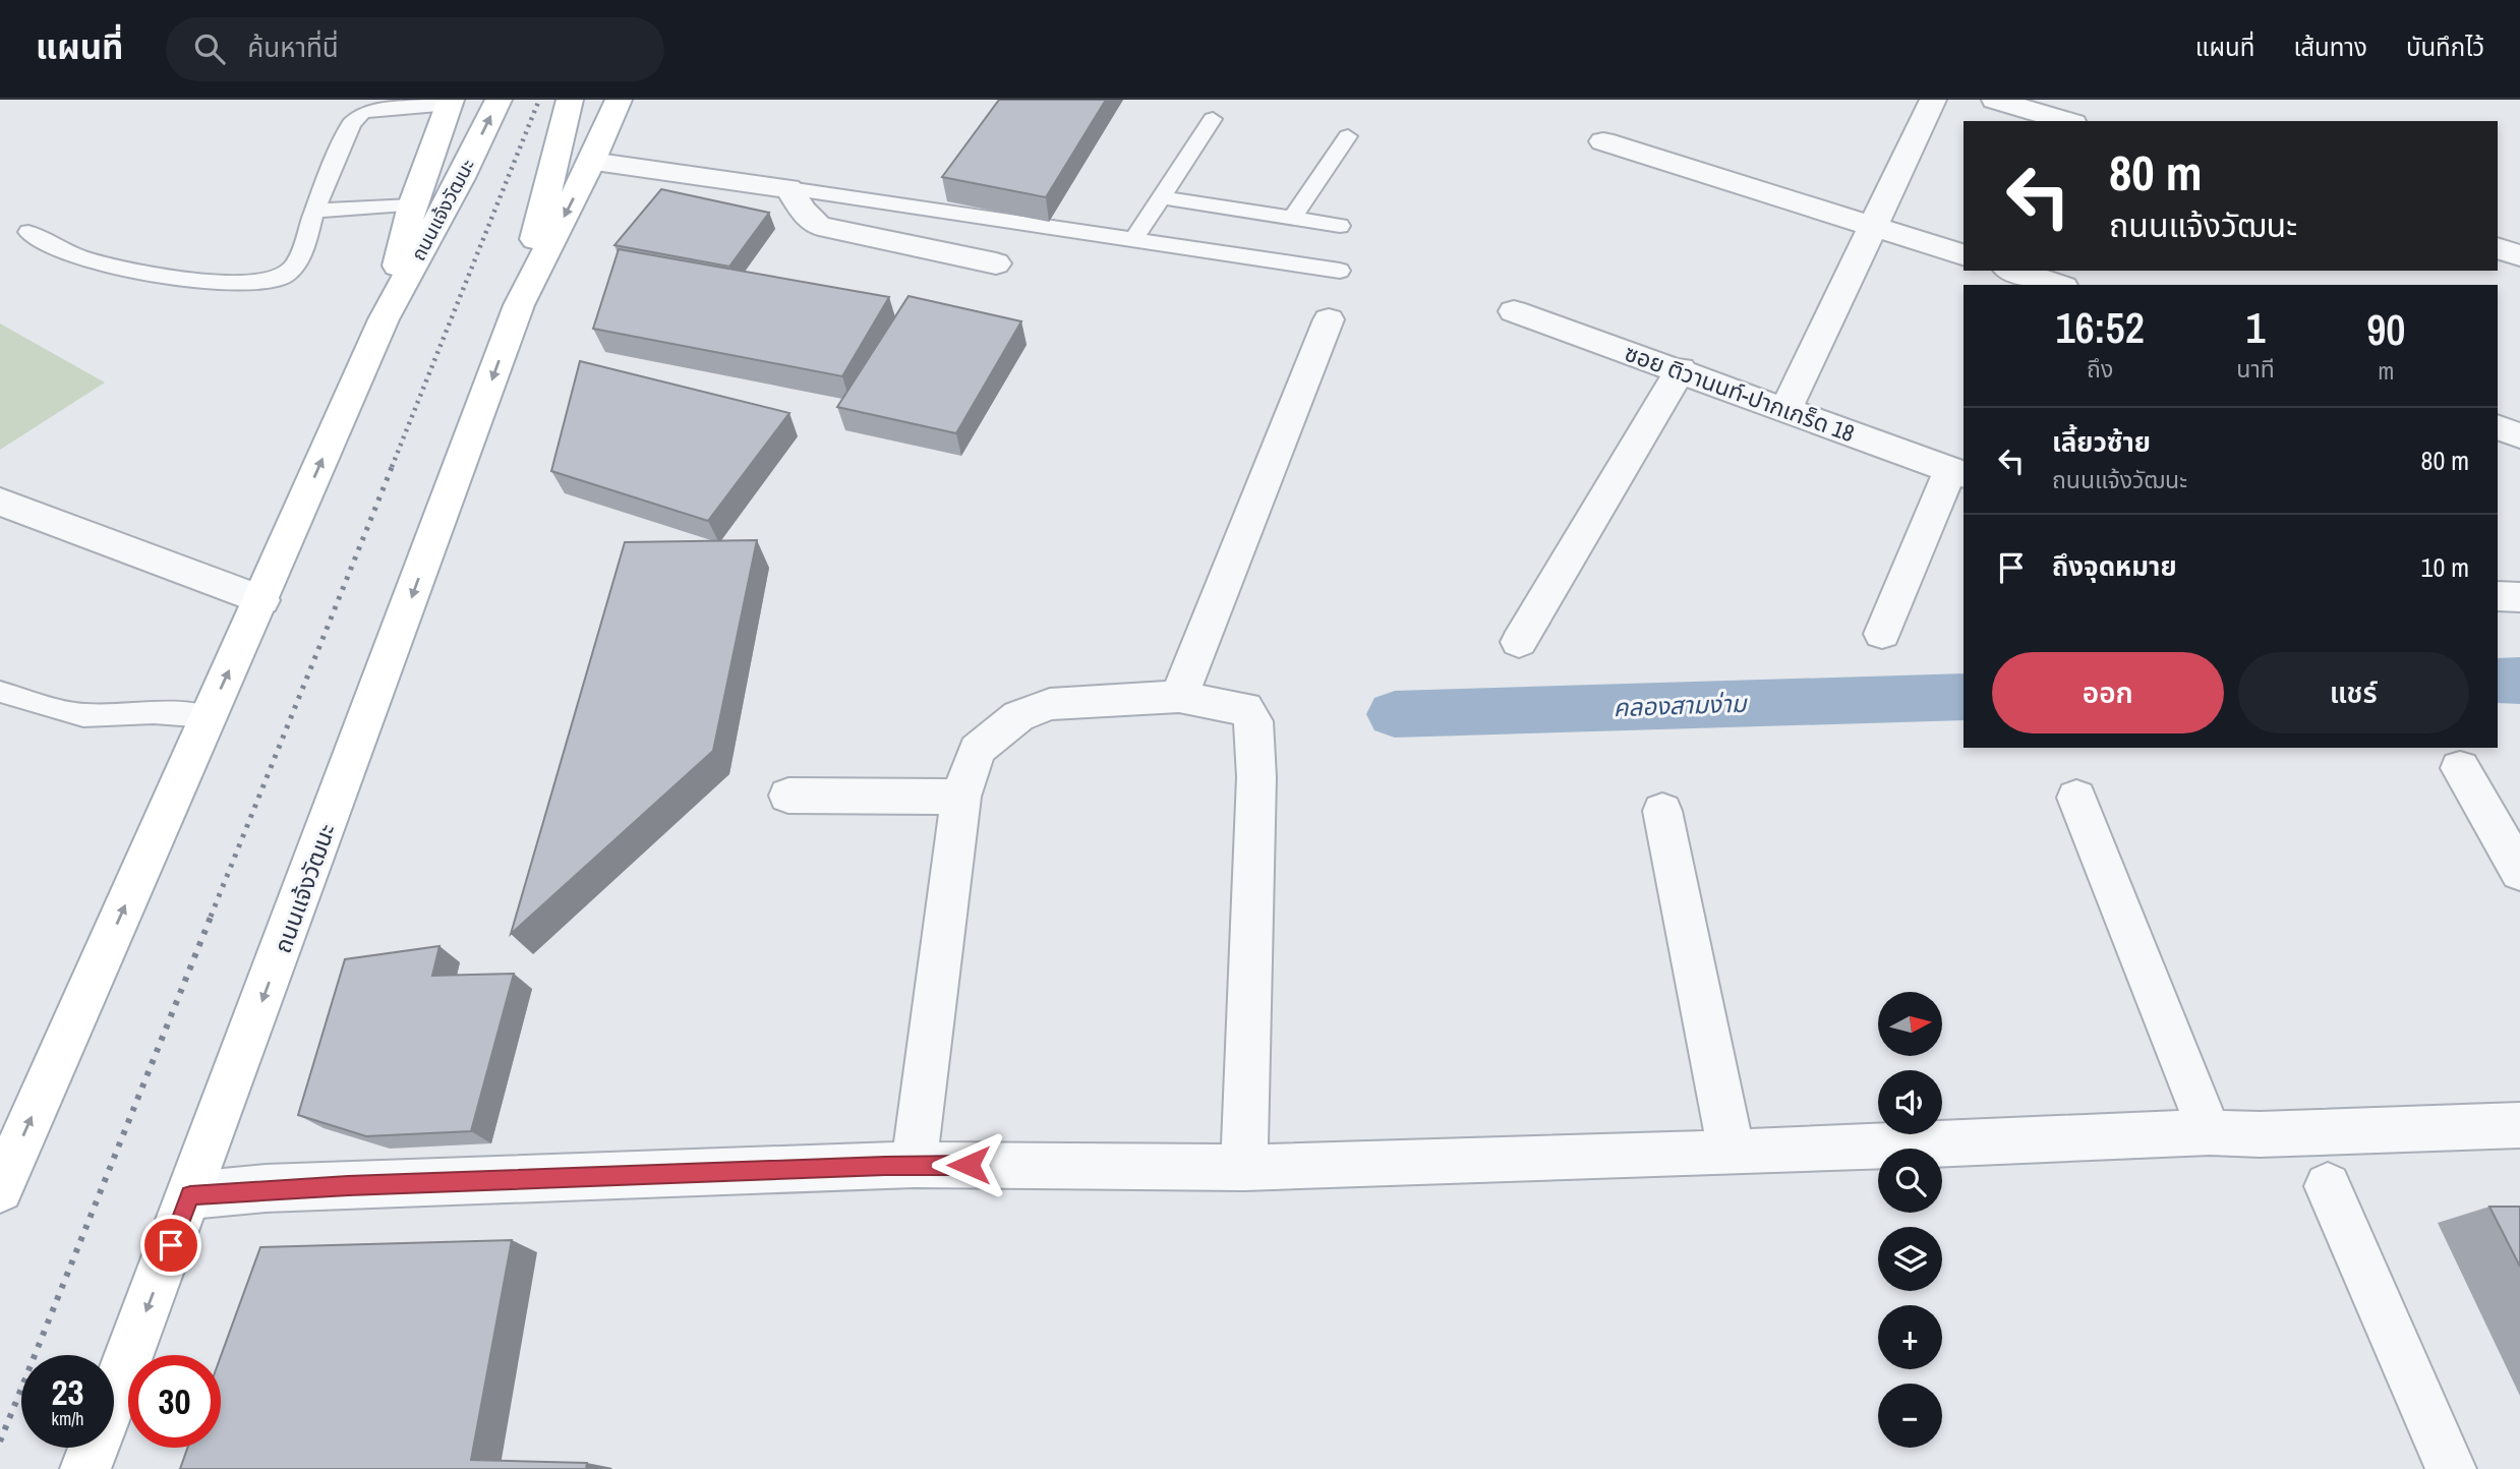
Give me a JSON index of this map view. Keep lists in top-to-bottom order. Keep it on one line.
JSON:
{"streets":{"main road":["ถนนแจ้งวัฒนะ"],"street":["ซอย ติวานนท์-ปากเกร็ด 18"]},"water":["คลองสามง่าม"],"north":"right","page":{"header":"แผนที่","search":"ค้นหาที่นี่","nav":["แผนที่","เส้นทาง","บันทึกไว้"],"turn":["80 m","ถนนแจ้งวัฒนะ"],"eta":["16:52","ถึง","1","นาที","90","m"],"list":[{"name":"เลี้ยวซ้าย","note":"ถนนแจ้งวัฒนะ","value":"80 m"},{"name":"ถึงจุดหมาย","value":"10 m"}],"buttons":["ออก","แชร์"],"map_buttons":["+","−"],"speed":"23 km/h","limit":"30"}}
